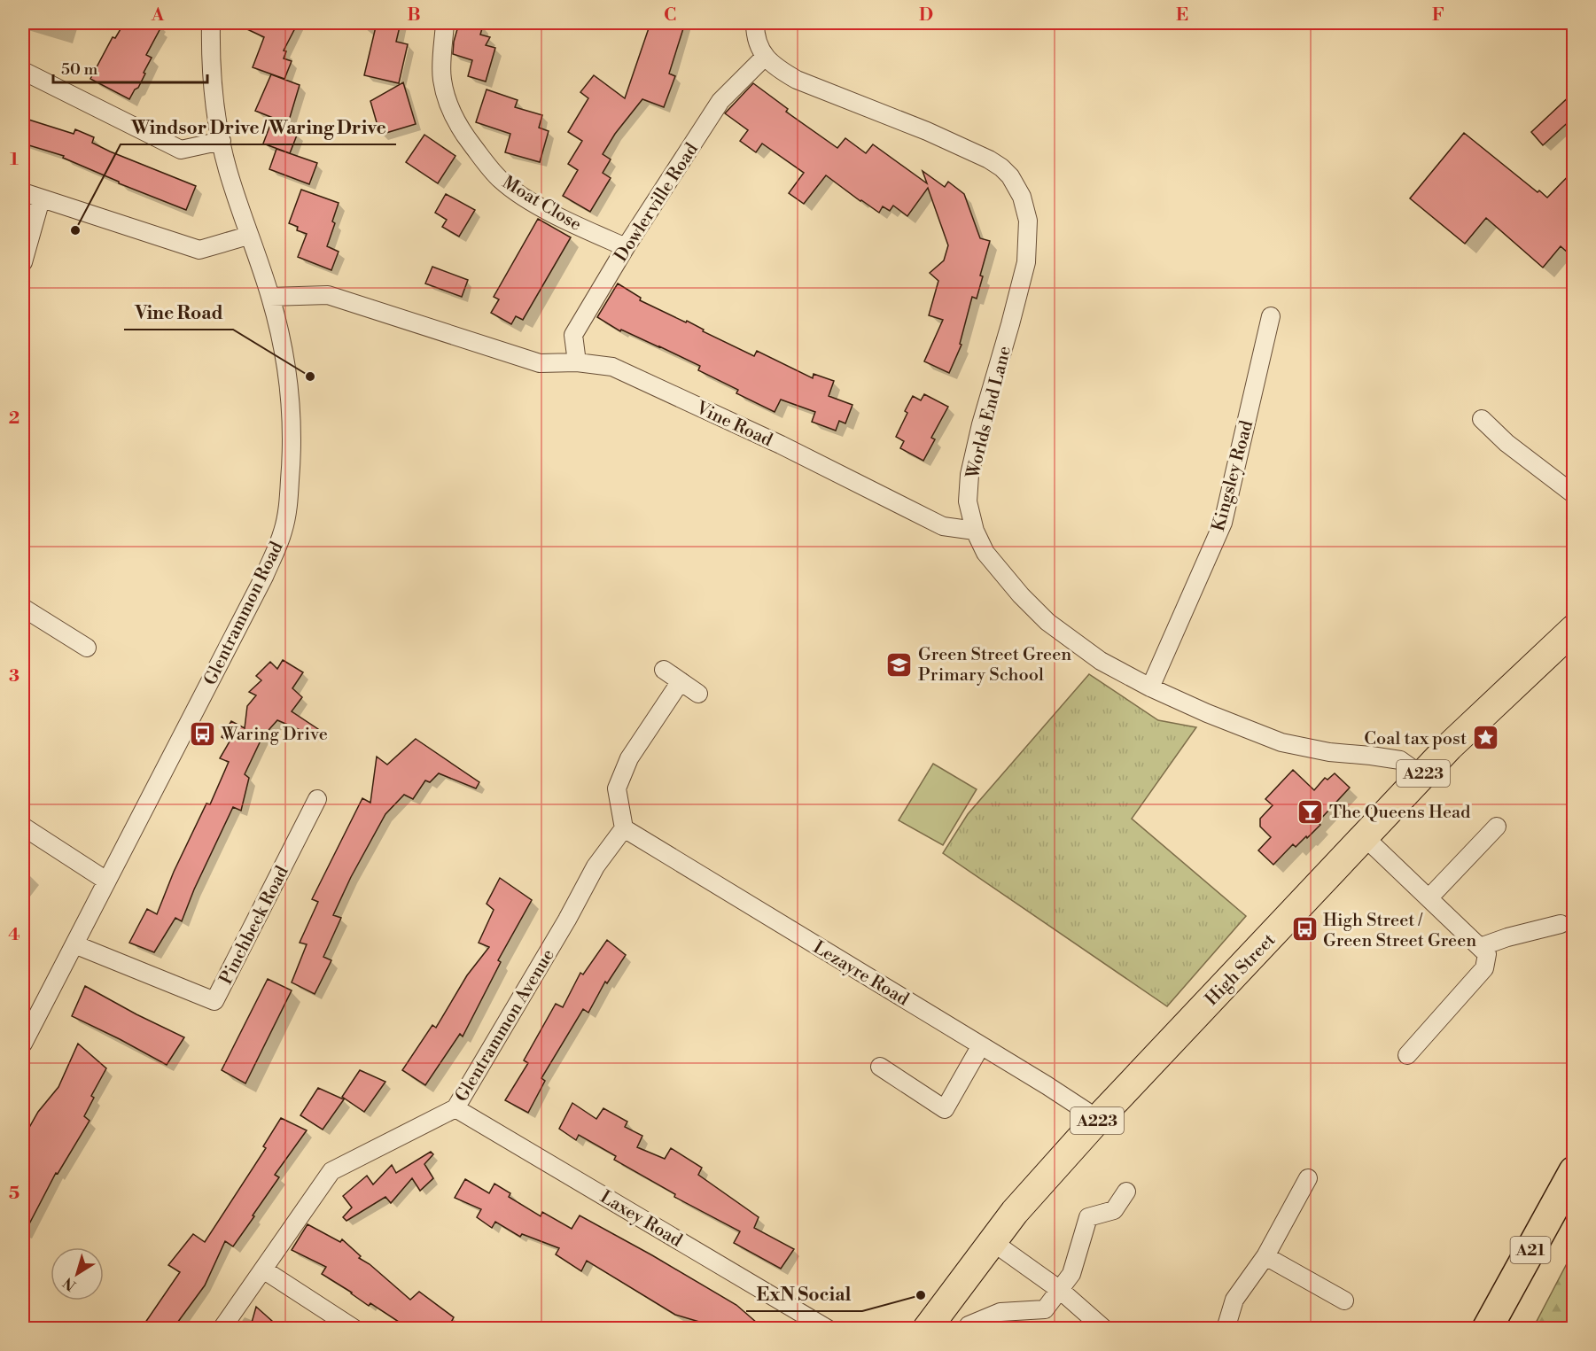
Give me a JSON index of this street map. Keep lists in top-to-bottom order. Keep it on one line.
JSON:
{"streets":{"highway":["A21"],"main road":["A223","High Street"],"street":["Dowlerville Road","Moat Close","Worlds End Lane","Vine Road","Kingsley Road","Glentrammon Road","Pinchbeck Road","Lezayre Road","Glentrammon Avenue","Laxey Road"]},"crossings":[["Dowlerville Road","Moat Close"],["Dowlerville Road","Worlds End Lane"],["Dowlerville Road","Vine Road"],["Worlds End Lane","Vine Road"],["Worlds End Lane","Kingsley Road"],["Worlds End Lane","High Street"],["Vine Road","Glentrammon Road"],["Glentrammon Road","Pinchbeck Road"],["High Street","Lezayre Road"],["Lezayre Road","Glentrammon Avenue"],["Glentrammon Avenue","Laxey Road"]],"places":{"other":["Windsor Drive / Waring Drive","Vine Road","ExN Social"],"school or university":["Green Street Green Primary School"],"bus stop":["Waring Drive","High Street / Green Street Green"],"place":["Coal tax post"],"bar":["The Queens Head"]},"scale_bar":"50 m","north":"bottom left","grid":{"columns":["A","B","C","D","E","F"],"rows":["1","2","3","4","5"]}}
